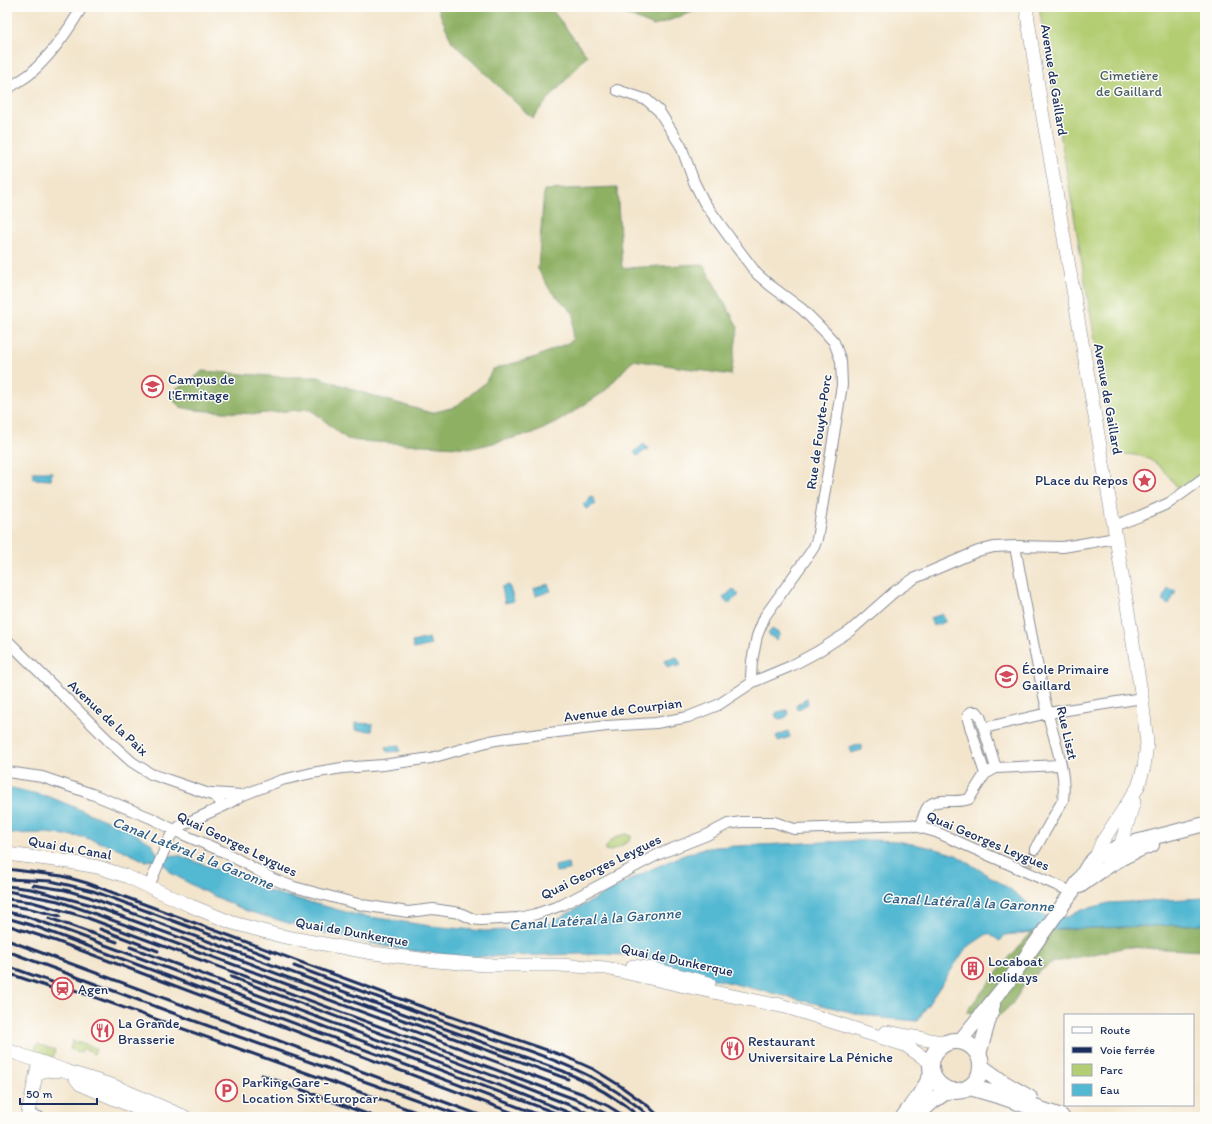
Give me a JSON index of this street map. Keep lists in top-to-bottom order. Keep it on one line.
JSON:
{"streets":{"street":["Avenue de Gaillard","Rue de Fouyte-Porc","Avenue de Courpian","Avenue de la Paix","Rue Liszt","Quai Georges Leygues","Quai du Canal","Quai de Dunkerque"]},"crossings":[["Avenue de Gaillard","Avenue de Courpian"],["Rue de Fouyte-Porc","Avenue de Courpian"],["Avenue de Courpian","Avenue de la Paix"],["Avenue de Courpian","Rue Liszt"],["Avenue de Courpian","Quai Georges Leygues"],["Quai du Canal","Quai de Dunkerque"]],"water":["Canal Latéral à la Garonne"],"parks":["Cimetière de Gaillard"],"places":{"school or university":["Campus de l'Ermitage","École Primaire Gaillard"],"place":["PLace du Repos"],"building":["Locaboat holidays"],"station":["Agen"],"restaurant":["La Grande Brasserie","Restaurant Universitaire La Péniche"],"parking":["Parking Gare - Location Sixt Europcar"]},"legend":["Route","Voie ferrée","Parc","Eau"],"scale_bar":"50 m"}
